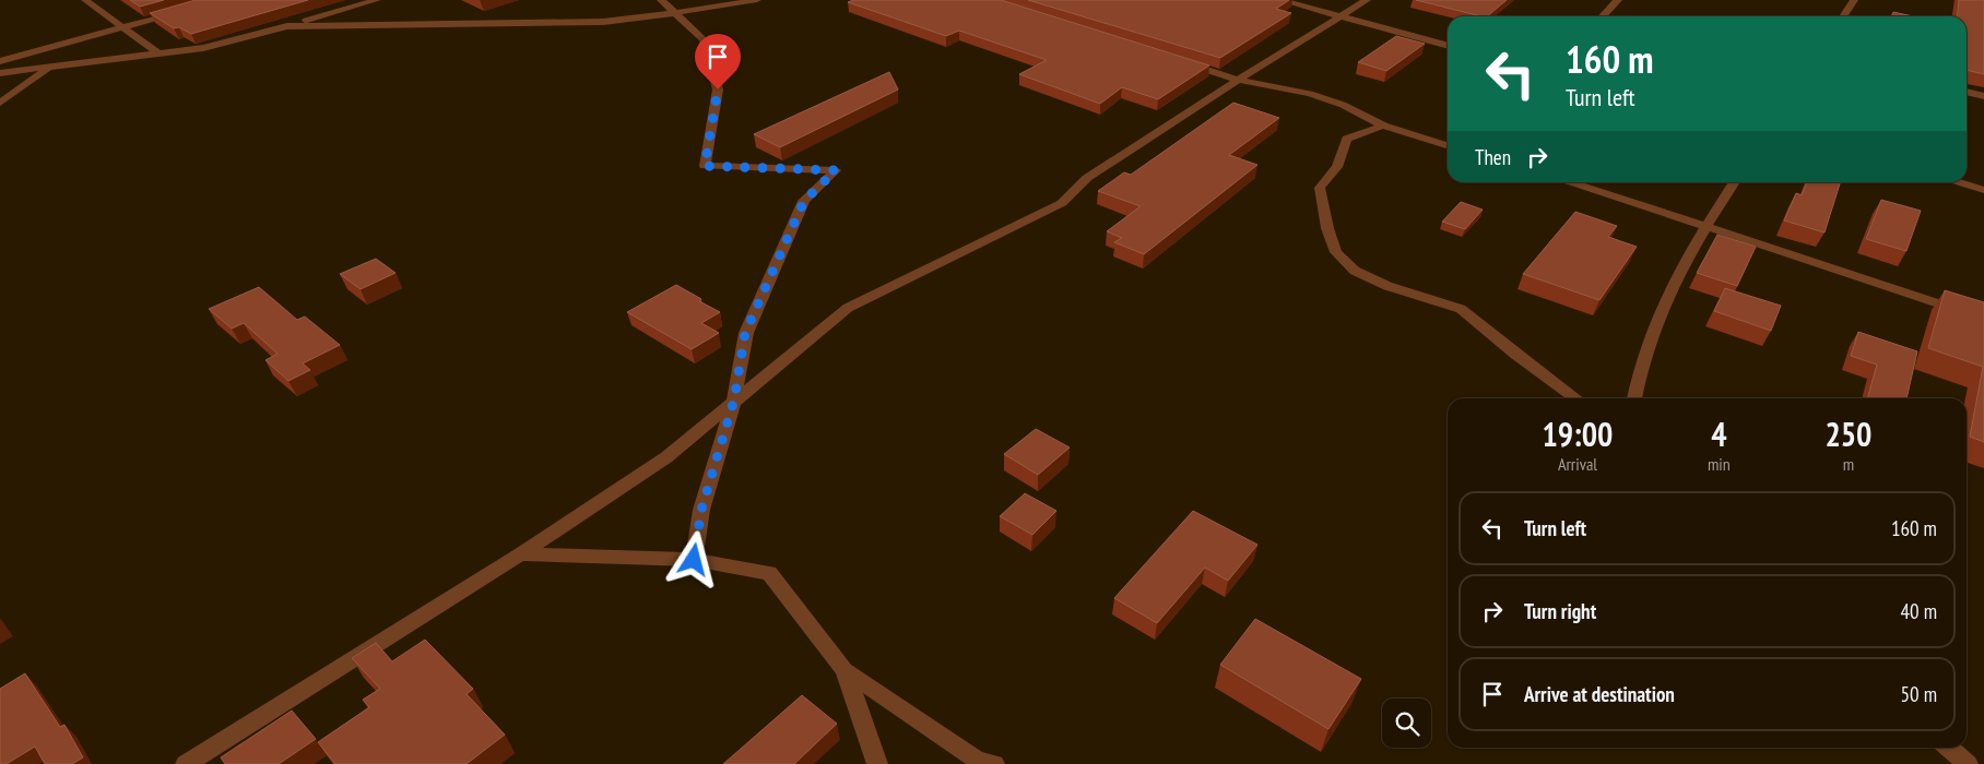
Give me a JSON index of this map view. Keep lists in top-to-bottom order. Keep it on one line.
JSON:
{"page":{"turn":["160 m","Turn left"],"then":"Then","eta":["19:00","Arrival","4","min","250","m"],"list":[{"name":"Turn left","value":"160 m"},{"name":"Turn right","value":"40 m"},{"name":"Arrive at destination","value":"50 m"}]}}
